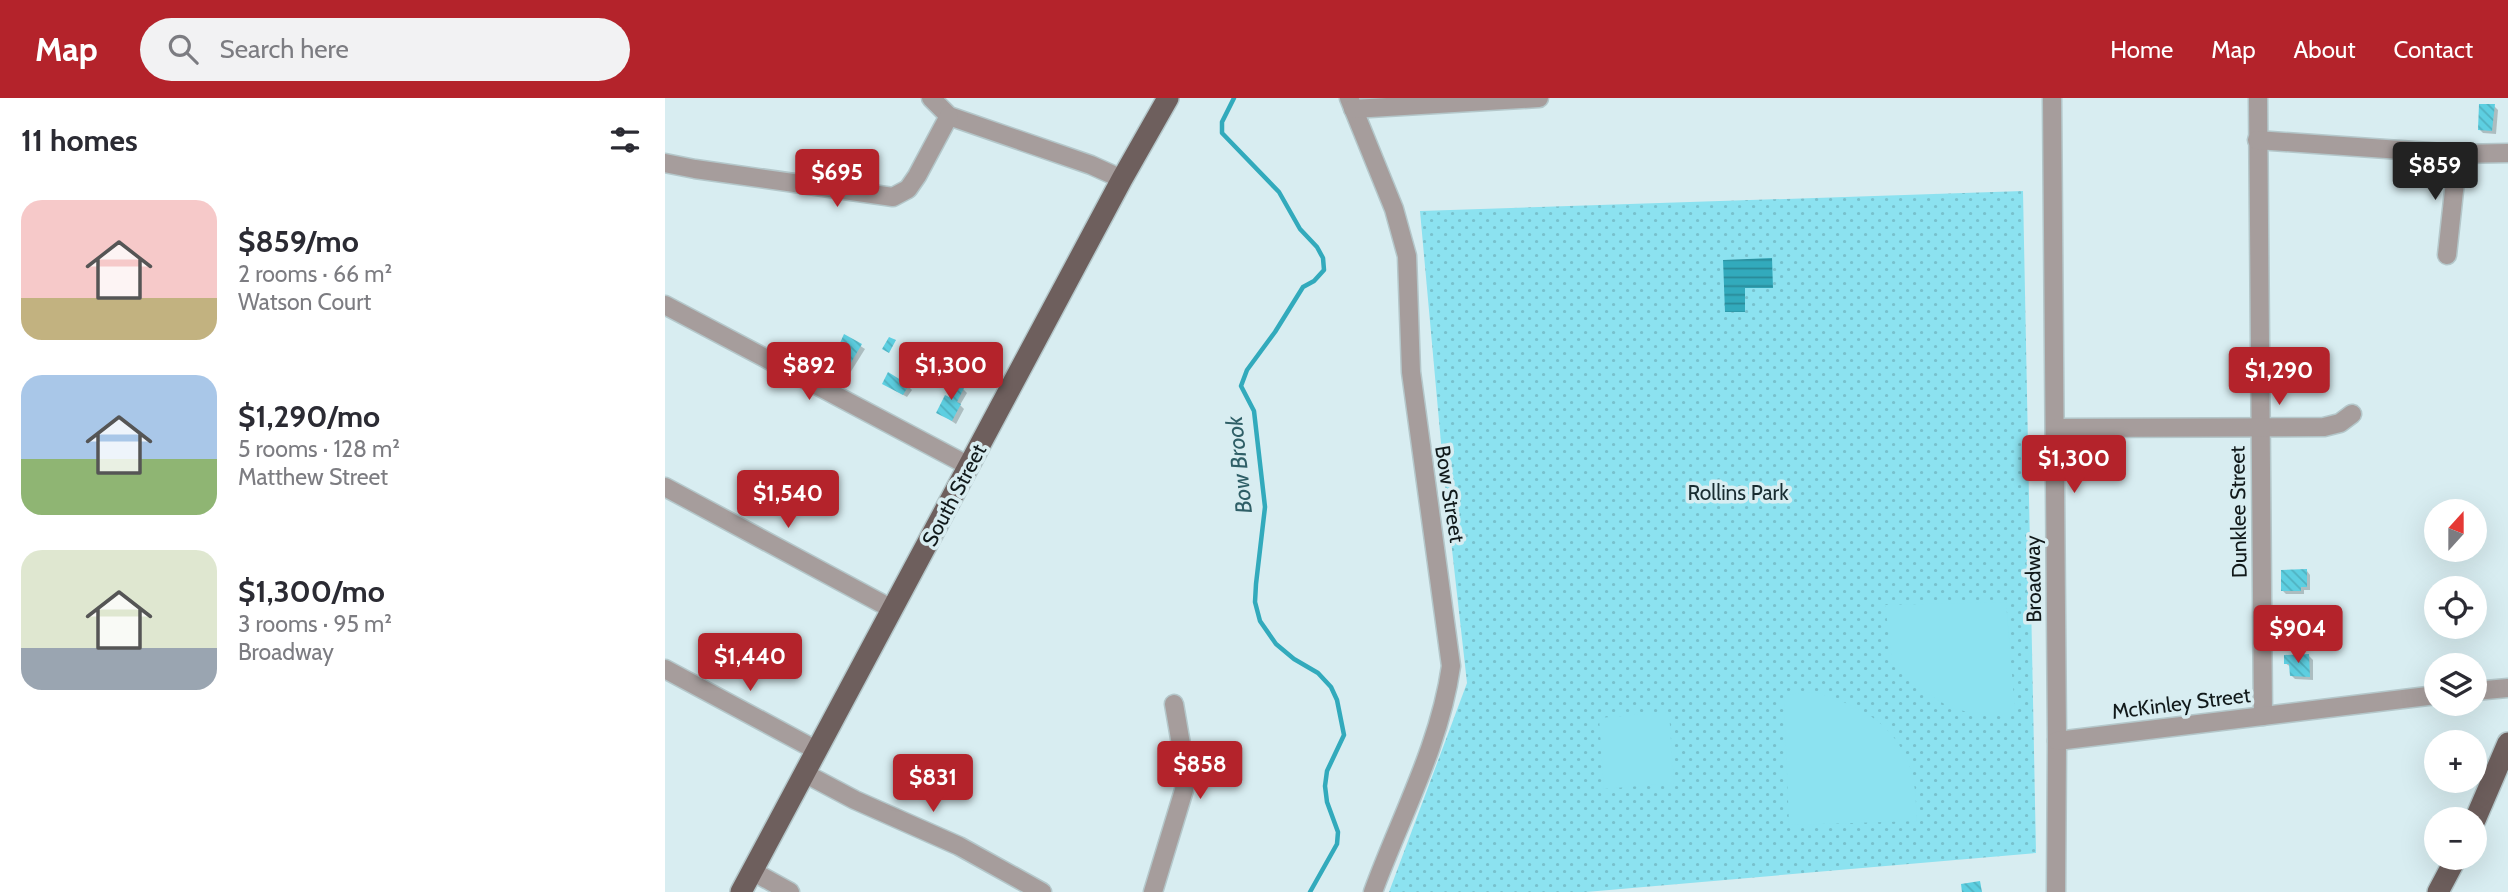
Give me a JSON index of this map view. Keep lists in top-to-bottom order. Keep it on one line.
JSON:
{"streets":{"main road":["South Street"],"street":["Bow Street","Dunklee Street","Broadway","McKinley Street"]},"crossings":[["Dunklee Street","McKinley Street"],["Broadway","McKinley Street"]],"water":["Bow Brook"],"parks":["Rollins Park"],"north":"top","page":{"header":"Map","search":"Search here","nav":["Home","Map","About","Contact"],"heading":"11 homes","price":["$859","$695","$892","$1,300","$1,290","$1,300","$1,540","$904","$1,440","$858","$831"],"list":[{"name":"$859/mo","note":"2 rooms · 66 m² · Watson Court"},{"name":"$1,290/mo","note":"5 rooms · 128 m² · Matthew Street"},{"name":"$1,300/mo","note":"3 rooms · 95 m² · Broadway"}],"map_buttons":["+","−"]}}
